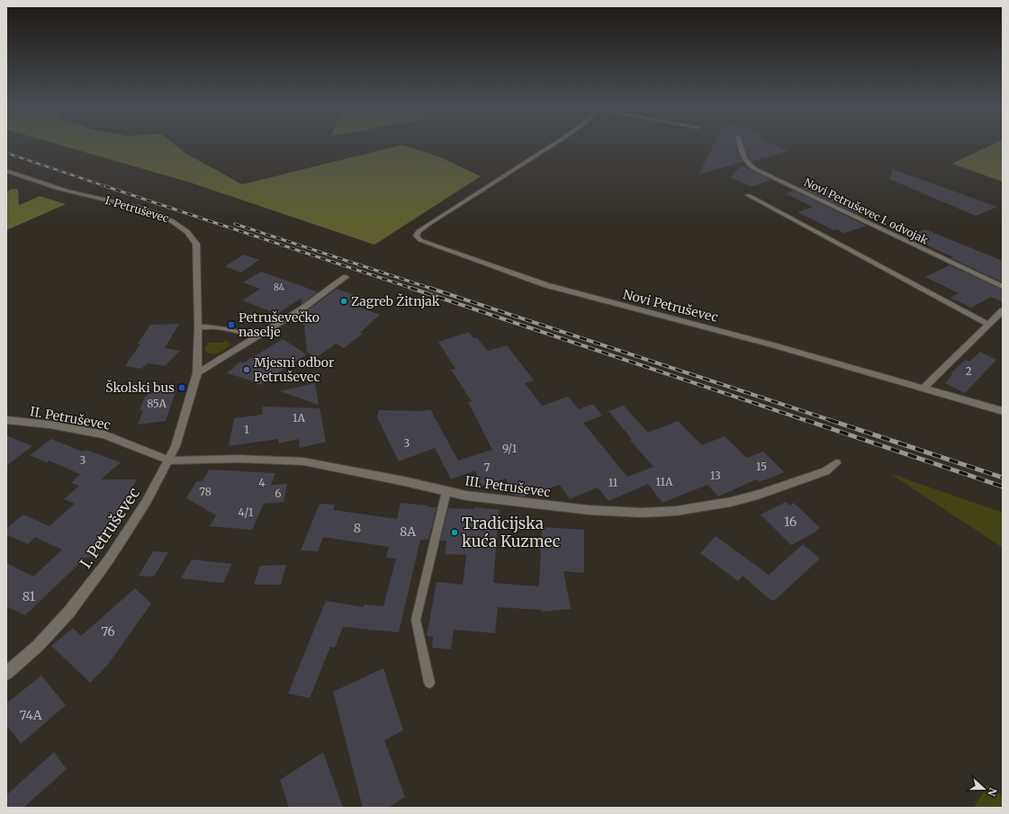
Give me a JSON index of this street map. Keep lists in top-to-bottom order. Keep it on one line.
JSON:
{"streets":{"street":["I. Petruševec","Novi Petruševec I. odvojak","Novi Petruševec","II. Petruševec","III. Petruševec"]},"crossings":[["I. Petruševec","II. Petruševec"],["I. Petruševec","III. Petruševec"],["II. Petruševec","III. Petruševec"]],"places":{"other":["Zagreb Žitnjak","Mjesni odbor Petruševec","Tradicijska kuća Kuzmec"],"transit":["Petruševečko naselje","Školski bus"]},"house_numbers":["84","2","85A","1A","1","3","9/1","3","15","7","13","11A","4","11","78","6","4/1","16","8","8A","81","76","74A"],"north":"right"}
